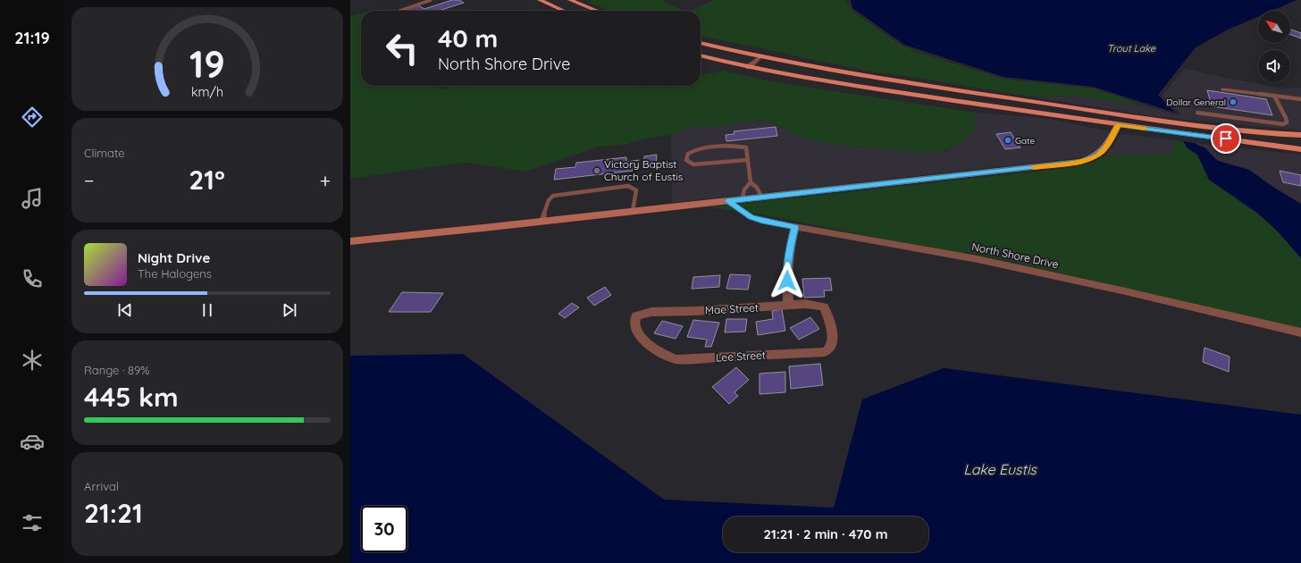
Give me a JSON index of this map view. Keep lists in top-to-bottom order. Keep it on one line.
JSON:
{"streets":{"street":["North Shore Drive","Mae Street","Lee Street"]},"crossings":[["Mae Street","Lee Street"]],"water":["Trout Lake","Lake Eustis"],"places":["Dollar General","Gate","Victory Baptist Church of Eustis"],"north":"top left","page":{"tabs":"21:19","turn":["40 m","North Shore Drive"],"tile":["Climate",["Range · 89%","445 km"],["Arrival","21:21"]],"heat":["−","21°","+"],"song":["Night Drive","The Halogens"],"limit":"30","trip":"21:21 · 2 min · 470 m","gauge":["19","km/h"]}}
